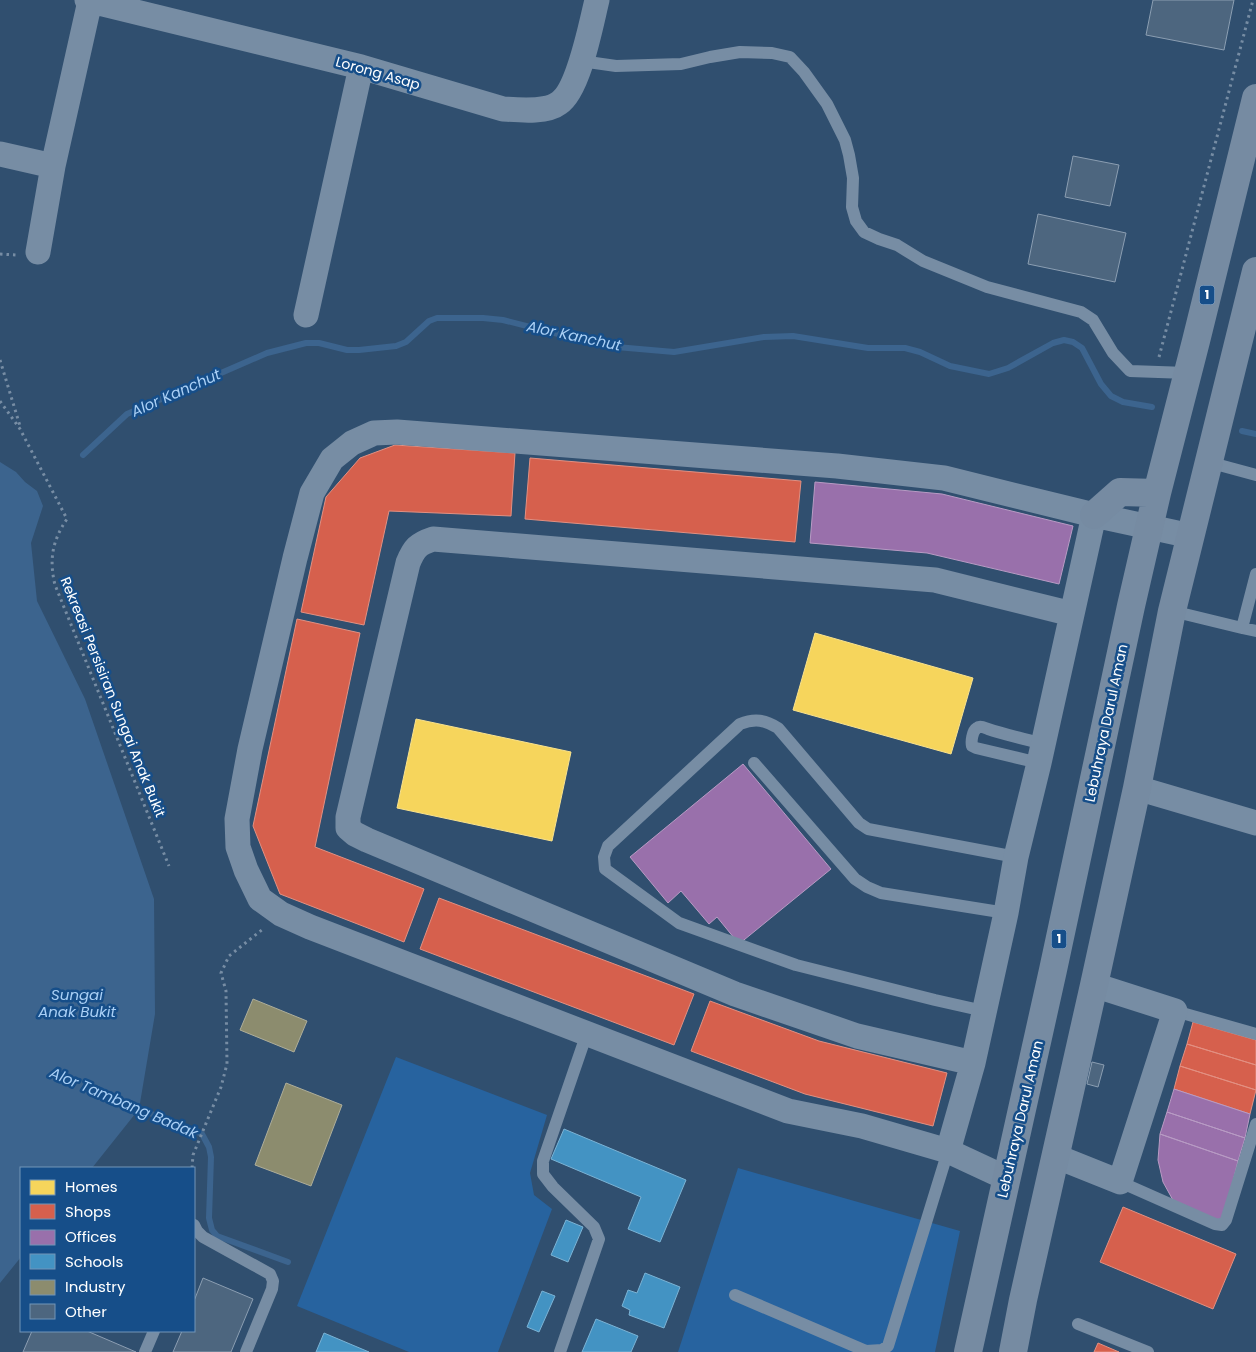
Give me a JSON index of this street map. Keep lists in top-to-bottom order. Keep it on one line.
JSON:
{"streets":{"main road":["1","Lebuhraya Darul Aman"],"street":["Lorong Asap"],"path":["Rekreasi Persisiran Sungai Anak Bukit"]},"water":["Alor Kanchut","Sungai Anak Bukit","Alor Tambang Badak"],"legend":["Homes","Shops","Offices","Schools","Industry","Other"]}
